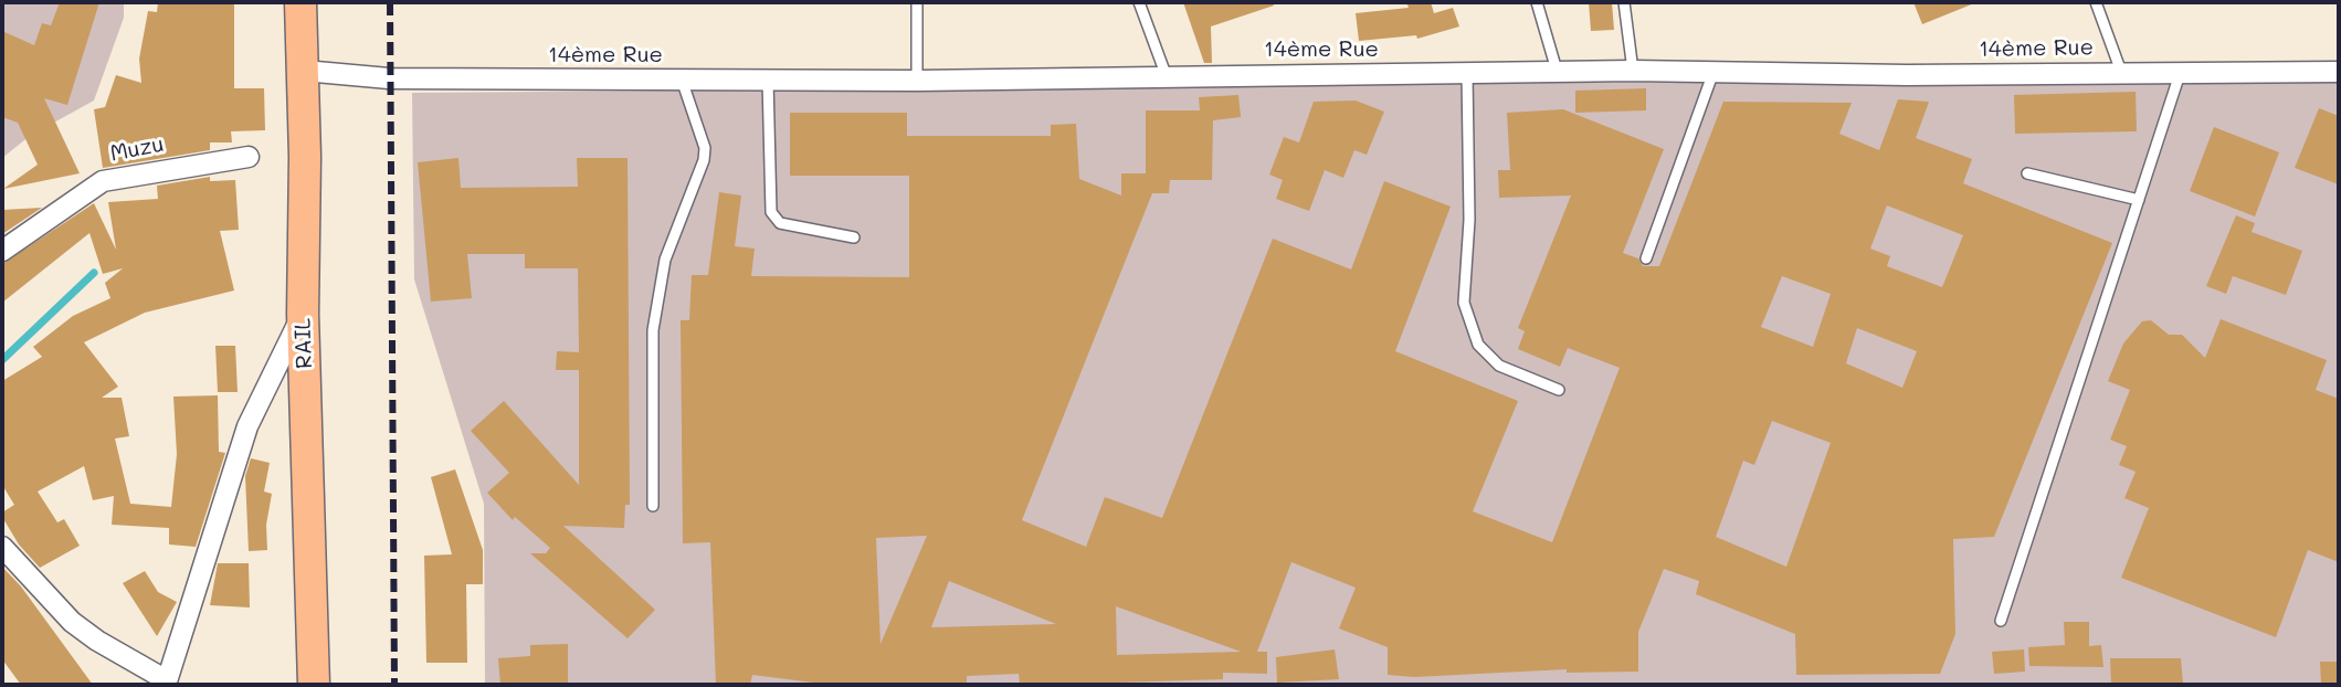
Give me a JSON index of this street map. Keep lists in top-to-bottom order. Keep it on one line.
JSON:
{"streets":{"main road":["RAIL"],"street":["14ème Rue","Muzu"]},"crossings":[["14ème Rue","RAIL"]]}
